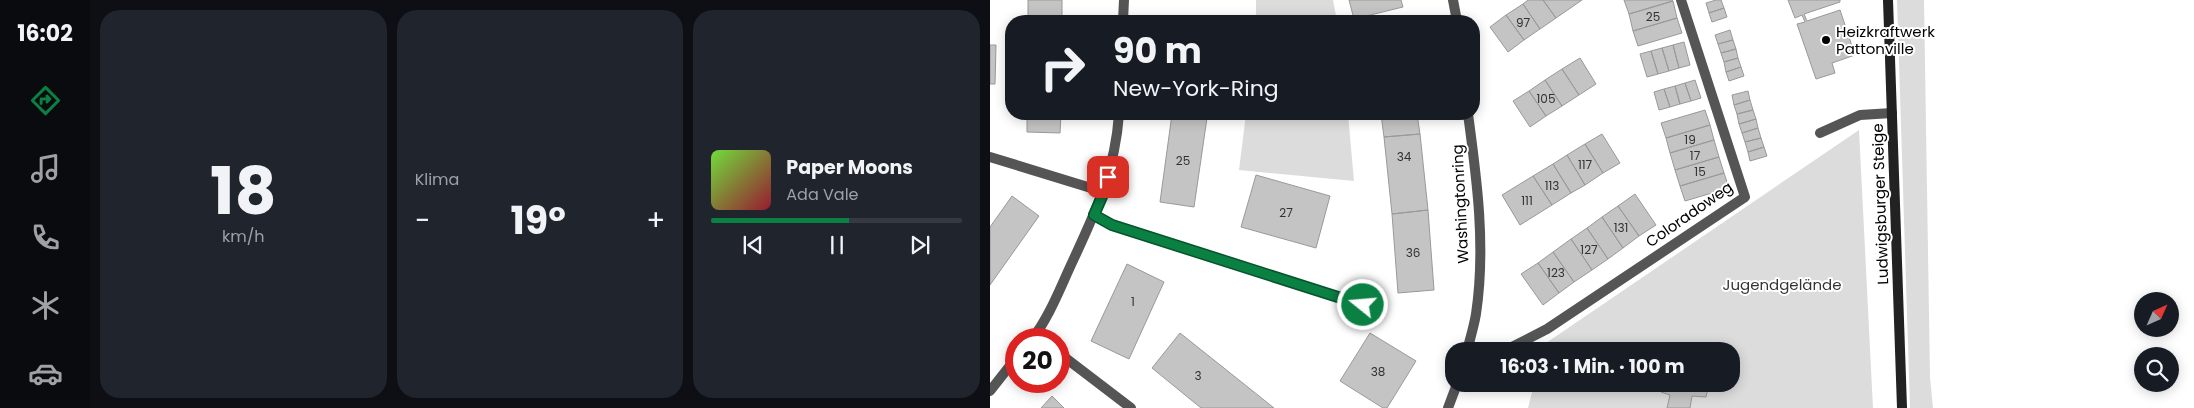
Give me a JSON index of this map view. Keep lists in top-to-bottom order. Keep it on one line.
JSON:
{"streets":{"main road":["Ludwigsburger Steige"],"street":["Washingtonring","Coloradoweg"]},"parks":["Jugendgelände"],"places":["Heizkraftwerk Pattonville"],"house_numbers":["25","97","105","19","17","34","25","117","15","113","111","27","131","127","36","123","1","38","3"],"north":"top right","page":{"tabs":"16:02","tile":[["18","km/h"],"Klima"],"turn":["90 m","New-York-Ring"],"song":["Paper Moons","Ada Vale"],"heat":["−","19°","+"],"limit":"20","trip":"16:03 · 1 Min. · 100 m"}}
